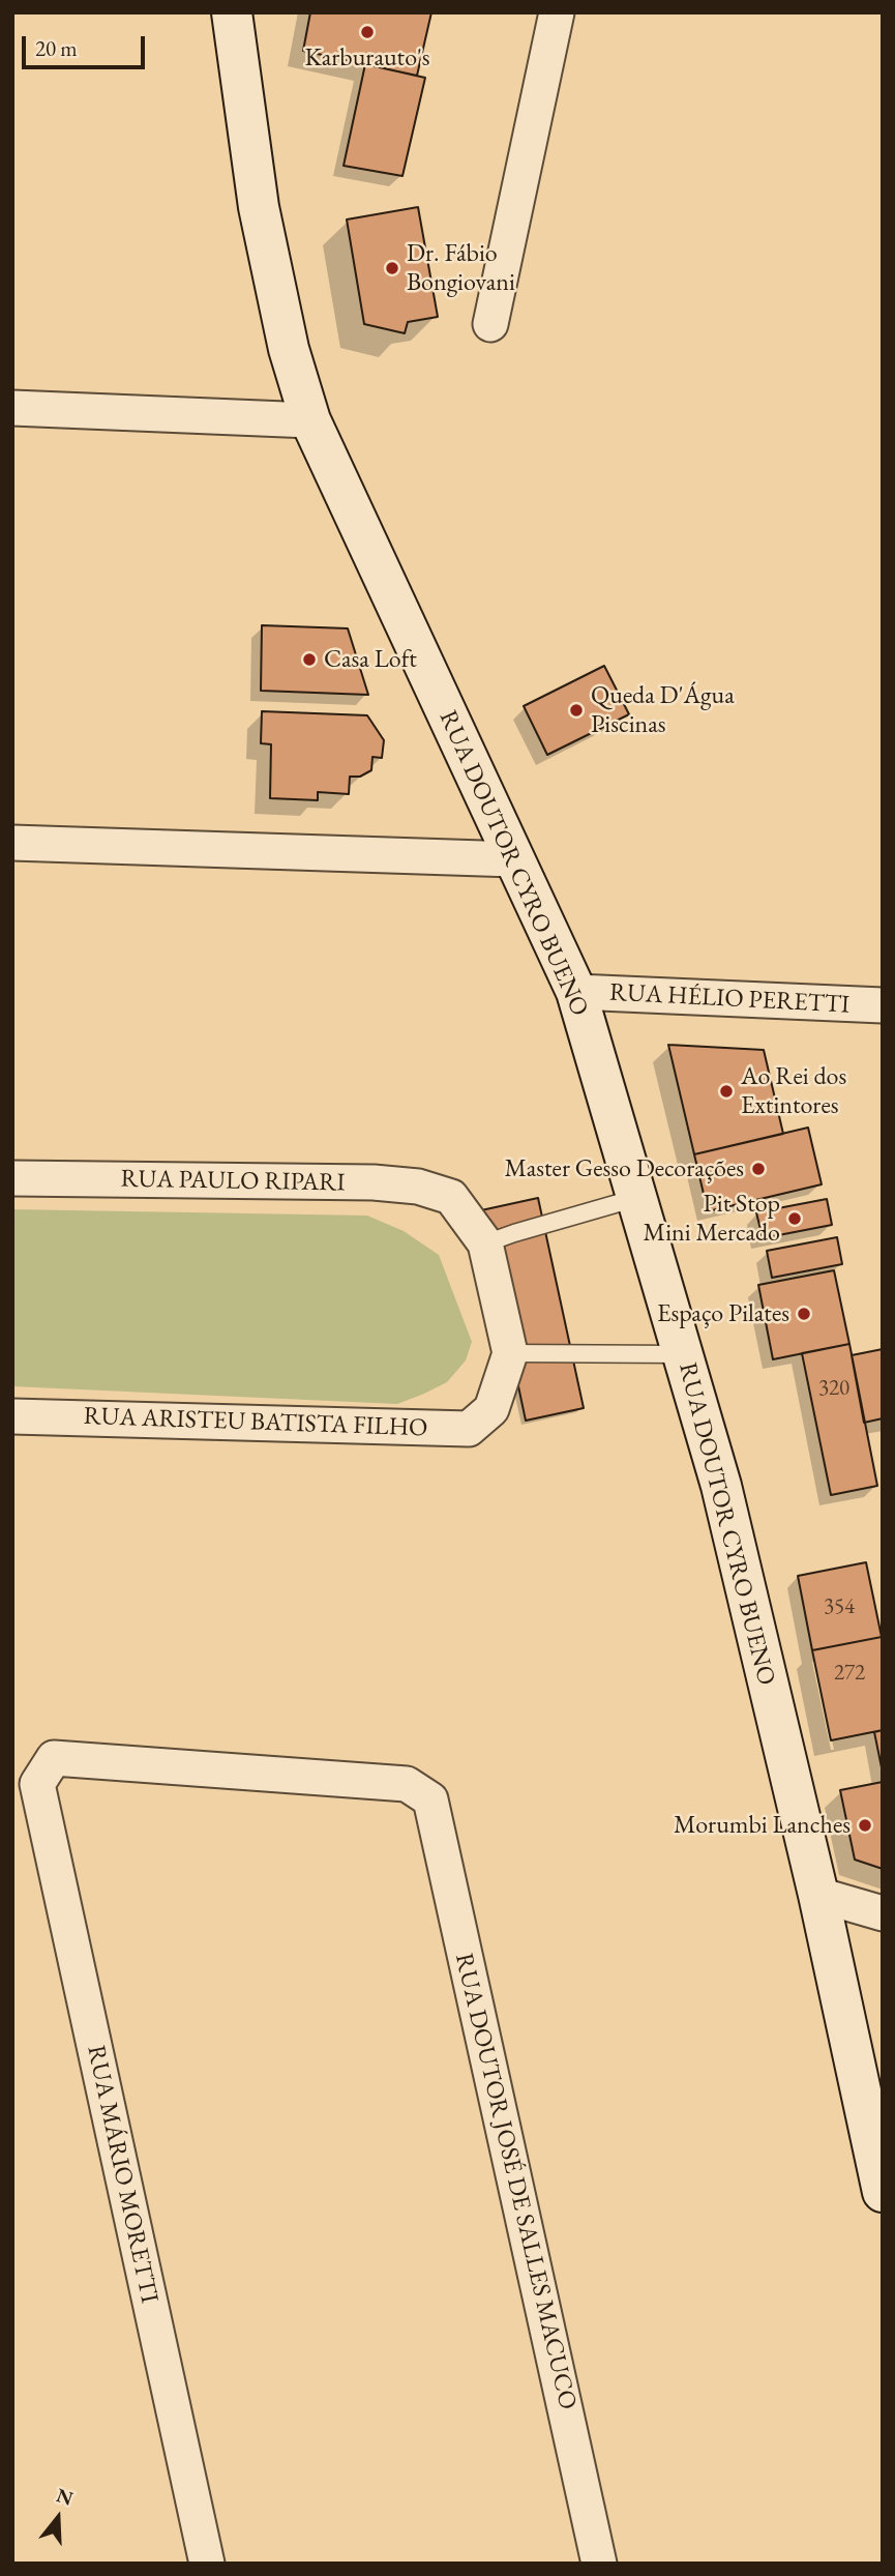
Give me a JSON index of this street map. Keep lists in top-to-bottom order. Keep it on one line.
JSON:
{"streets":{"street":["RUA DOUTOR CYRO BUENO","RUA HÉLIO PERETTI","RUA PAULO RIPARI","RUA ARISTEU BATISTA FILHO","RUA MÁRIO MORETTI","RUA DOUTOR JOSÉ DE SALLES MACUCO"]},"crossings":[["RUA DOUTOR CYRO BUENO","RUA HÉLIO PERETTI"],["RUA MÁRIO MORETTI","RUA DOUTOR JOSÉ DE SALLES MACUCO"]],"places":["Karburauto's","Dr. Fábio Bongiovani","Casa Loft","Queda D'Água Piscinas","Ao Rei dos Extintores","Master Gesso Decorações","Pit Stop Mini Mercado","Espaço Pilates","Morumbi Lanches"],"house_numbers":["320","354","272"],"scale_bar":"20 m","north":"top"}
